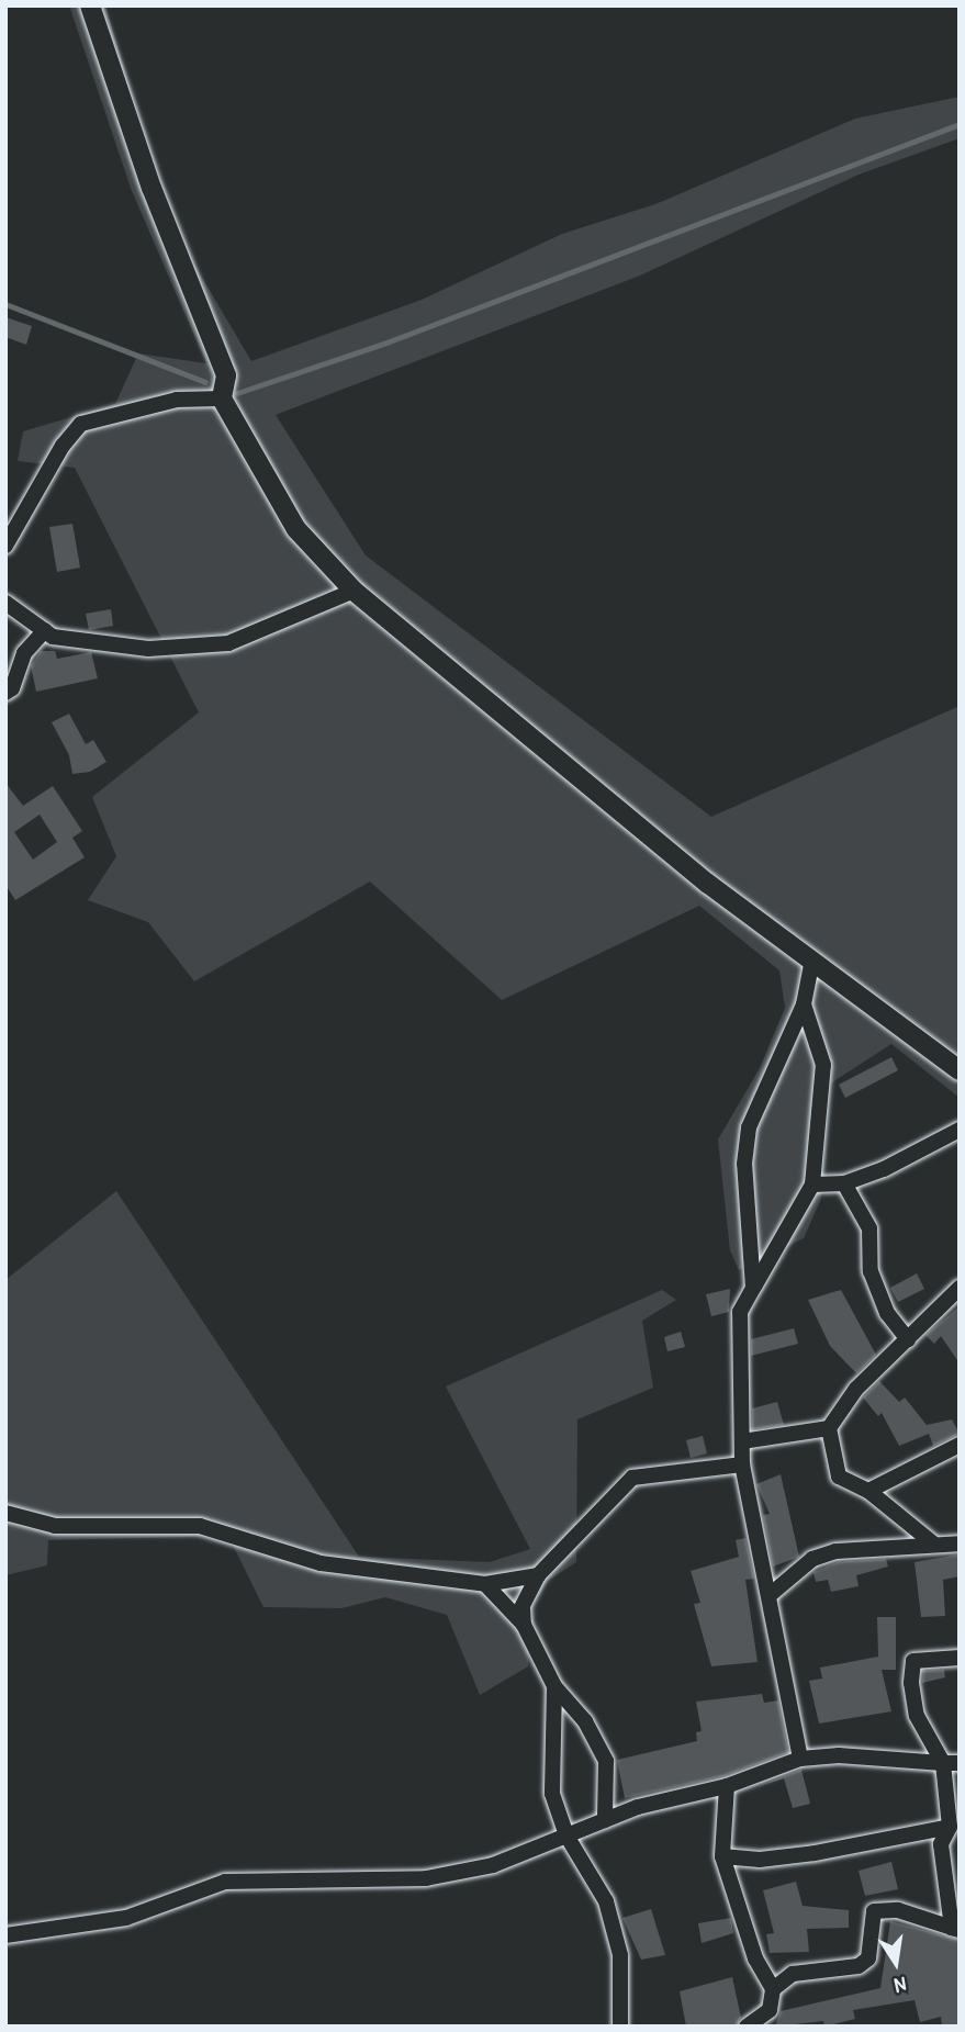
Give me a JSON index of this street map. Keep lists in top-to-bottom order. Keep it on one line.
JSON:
{"north":"bottom"}
